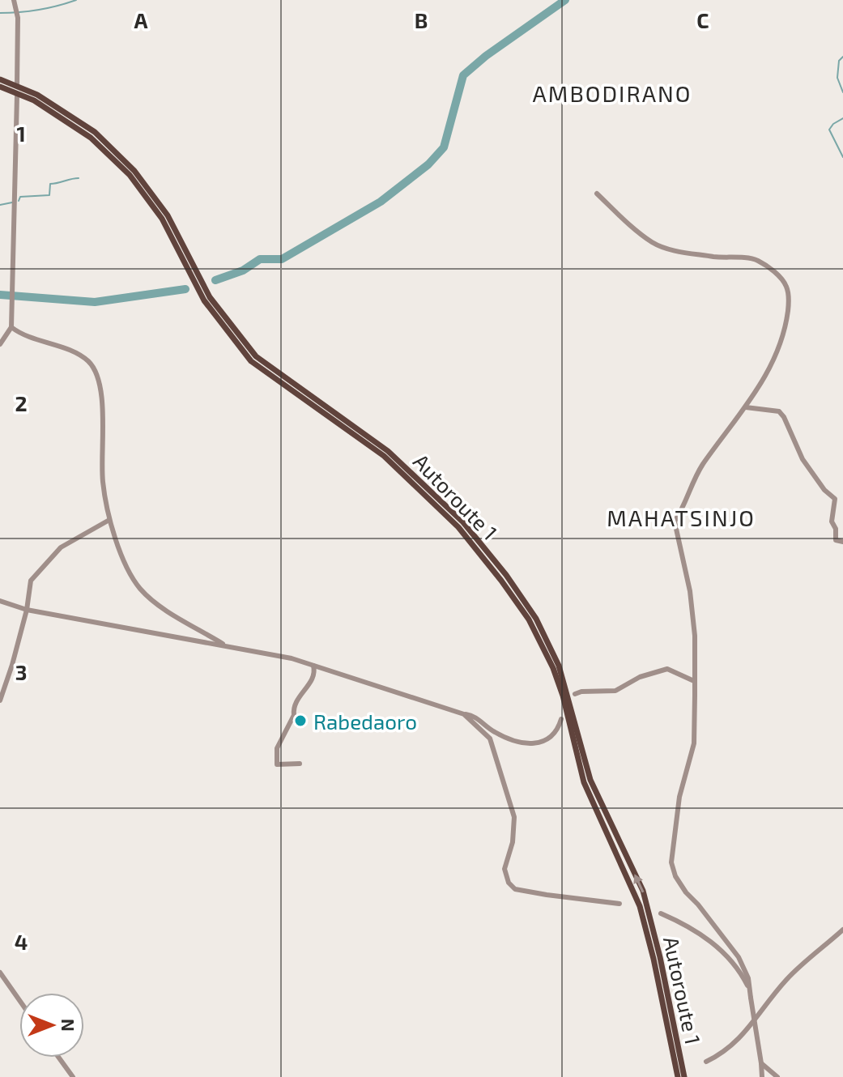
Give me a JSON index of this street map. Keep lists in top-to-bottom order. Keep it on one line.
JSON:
{"streets":{"main road":["Autoroute 1"]},"districts":["AMBODIRANO","MAHATSINJO"],"places":["Rabedaoro"],"north":"right","grid":{"columns":["A","B","C"],"rows":["1","2","3","4"]}}
